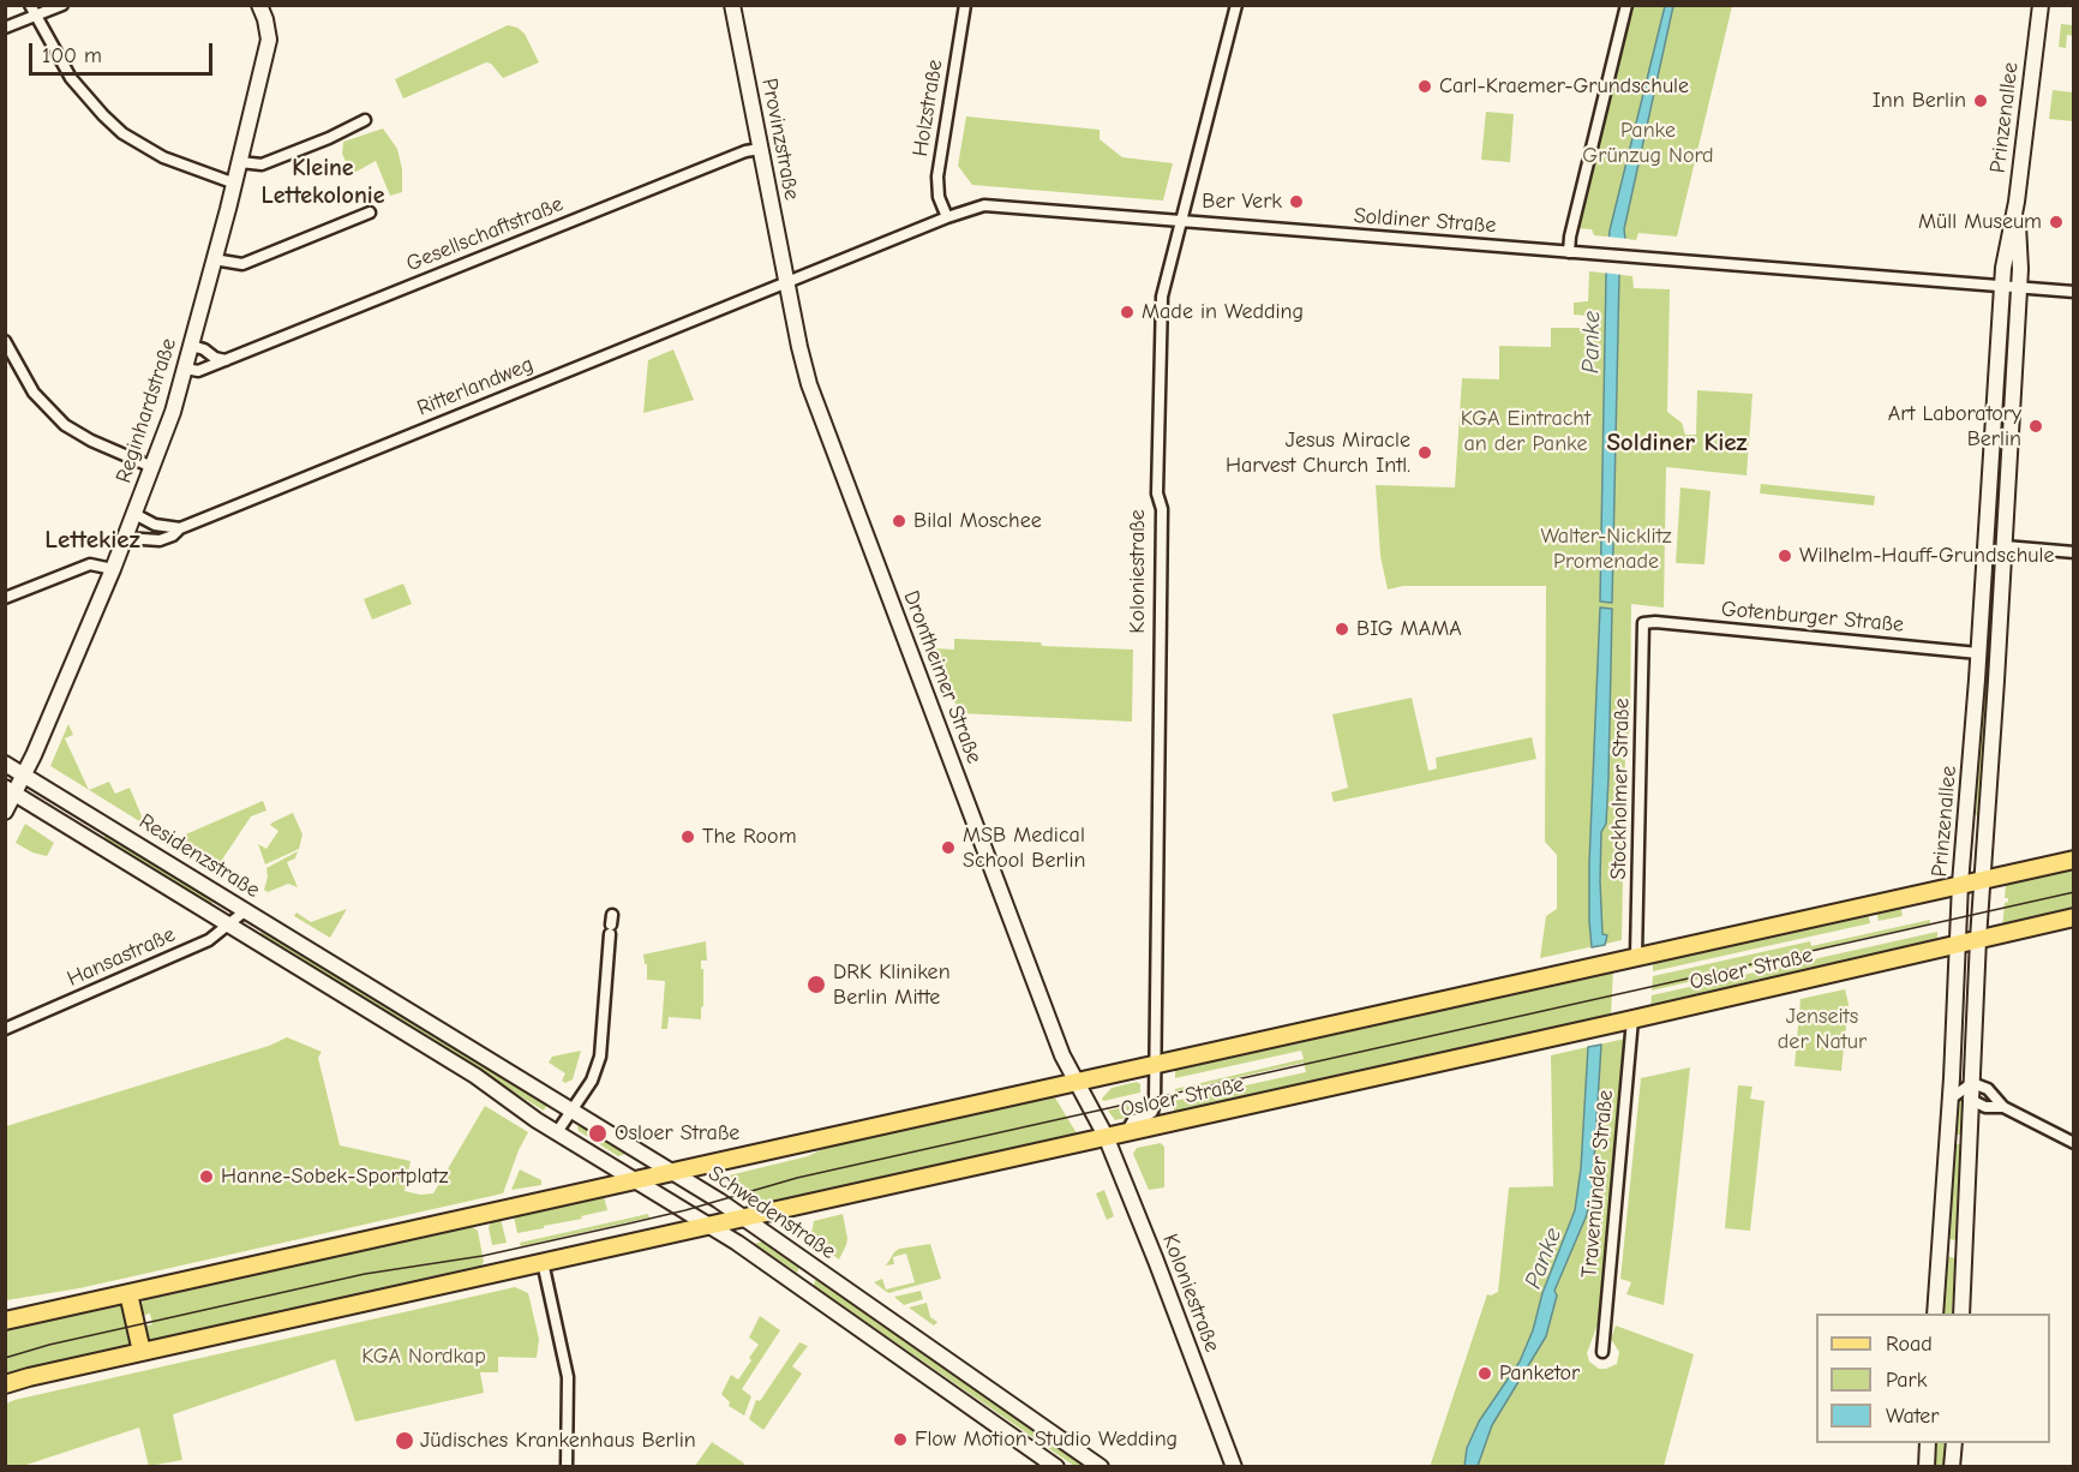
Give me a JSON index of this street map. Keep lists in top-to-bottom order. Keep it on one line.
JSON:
{"streets":{"main road":["Prinzenallee","Provinzstraße","Reginhardstraße","Koloniestraße","Drontheimer Straße","Residenzstraße","Osloer Straße","Schwedenstraße"],"street":["Holzstraße","Soldiner Straße","Gesellschaftstraße","Ritterlandweg","Gotenburger Straße","Stockholmer Straße","Hansastraße","Travemünder Straße"]},"crossings":[["Holzstraße","Soldiner Straße"],["Prinzenallee","Soldiner Straße"],["Prinzenallee","Gotenburger Straße"],["Prinzenallee","Osloer Straße"],["Provinzstraße","Soldiner Straße"],["Provinzstraße","Gesellschaftstraße"],["Provinzstraße","Ritterlandweg"],["Provinzstraße","Drontheimer Straße"],["Soldiner Straße","Ritterlandweg"],["Soldiner Straße","Koloniestraße"],["Soldiner Straße","Drontheimer Straße"],["Gesellschaftstraße","Reginhardstraße"],["Ritterlandweg","Reginhardstraße"],["Ritterlandweg","Drontheimer Straße"],["Reginhardstraße","Residenzstraße"],["Koloniestraße","Drontheimer Straße"],["Koloniestraße","Osloer Straße"],["Gotenburger Straße","Stockholmer Straße"],["Drontheimer Straße","Osloer Straße"],["Stockholmer Straße","Osloer Straße"],["Residenzstraße","Hansastraße"],["Residenzstraße","Schwedenstraße"],["Osloer Straße","Travemünder Straße"],["Osloer Straße","Schwedenstraße"]],"districts":["Kleine Lettekolonie","Soldiner Kiez","Lettekiez"],"water":["Panke"],"parks":["Panke Grünzug Nord","KGA Eintracht an der Panke","Walter-Nicklitz Promenade","Jenseits der Natur","KGA Nordkap"],"places":["Carl-Kraemer-Grundschule","Inn Berlin","Ber Verk","Müll Museum","Made in Wedding","Art Laboratory Berlin","Jesus Miracle Harvest Church Intl.","Bilal Moschee","Wilhelm-Hauff-Grundschule","BIG MAMA","The Room","MSB Medical School Berlin","DRK Kliniken Berlin Mitte","Osloer Straße","Hanne-Sobek-Sportplatz","Panketor","Flow Motion Studio Wedding","Jüdisches Krankenhaus Berlin"],"legend":["Road","Park","Water"],"scale_bar":"100 m"}
